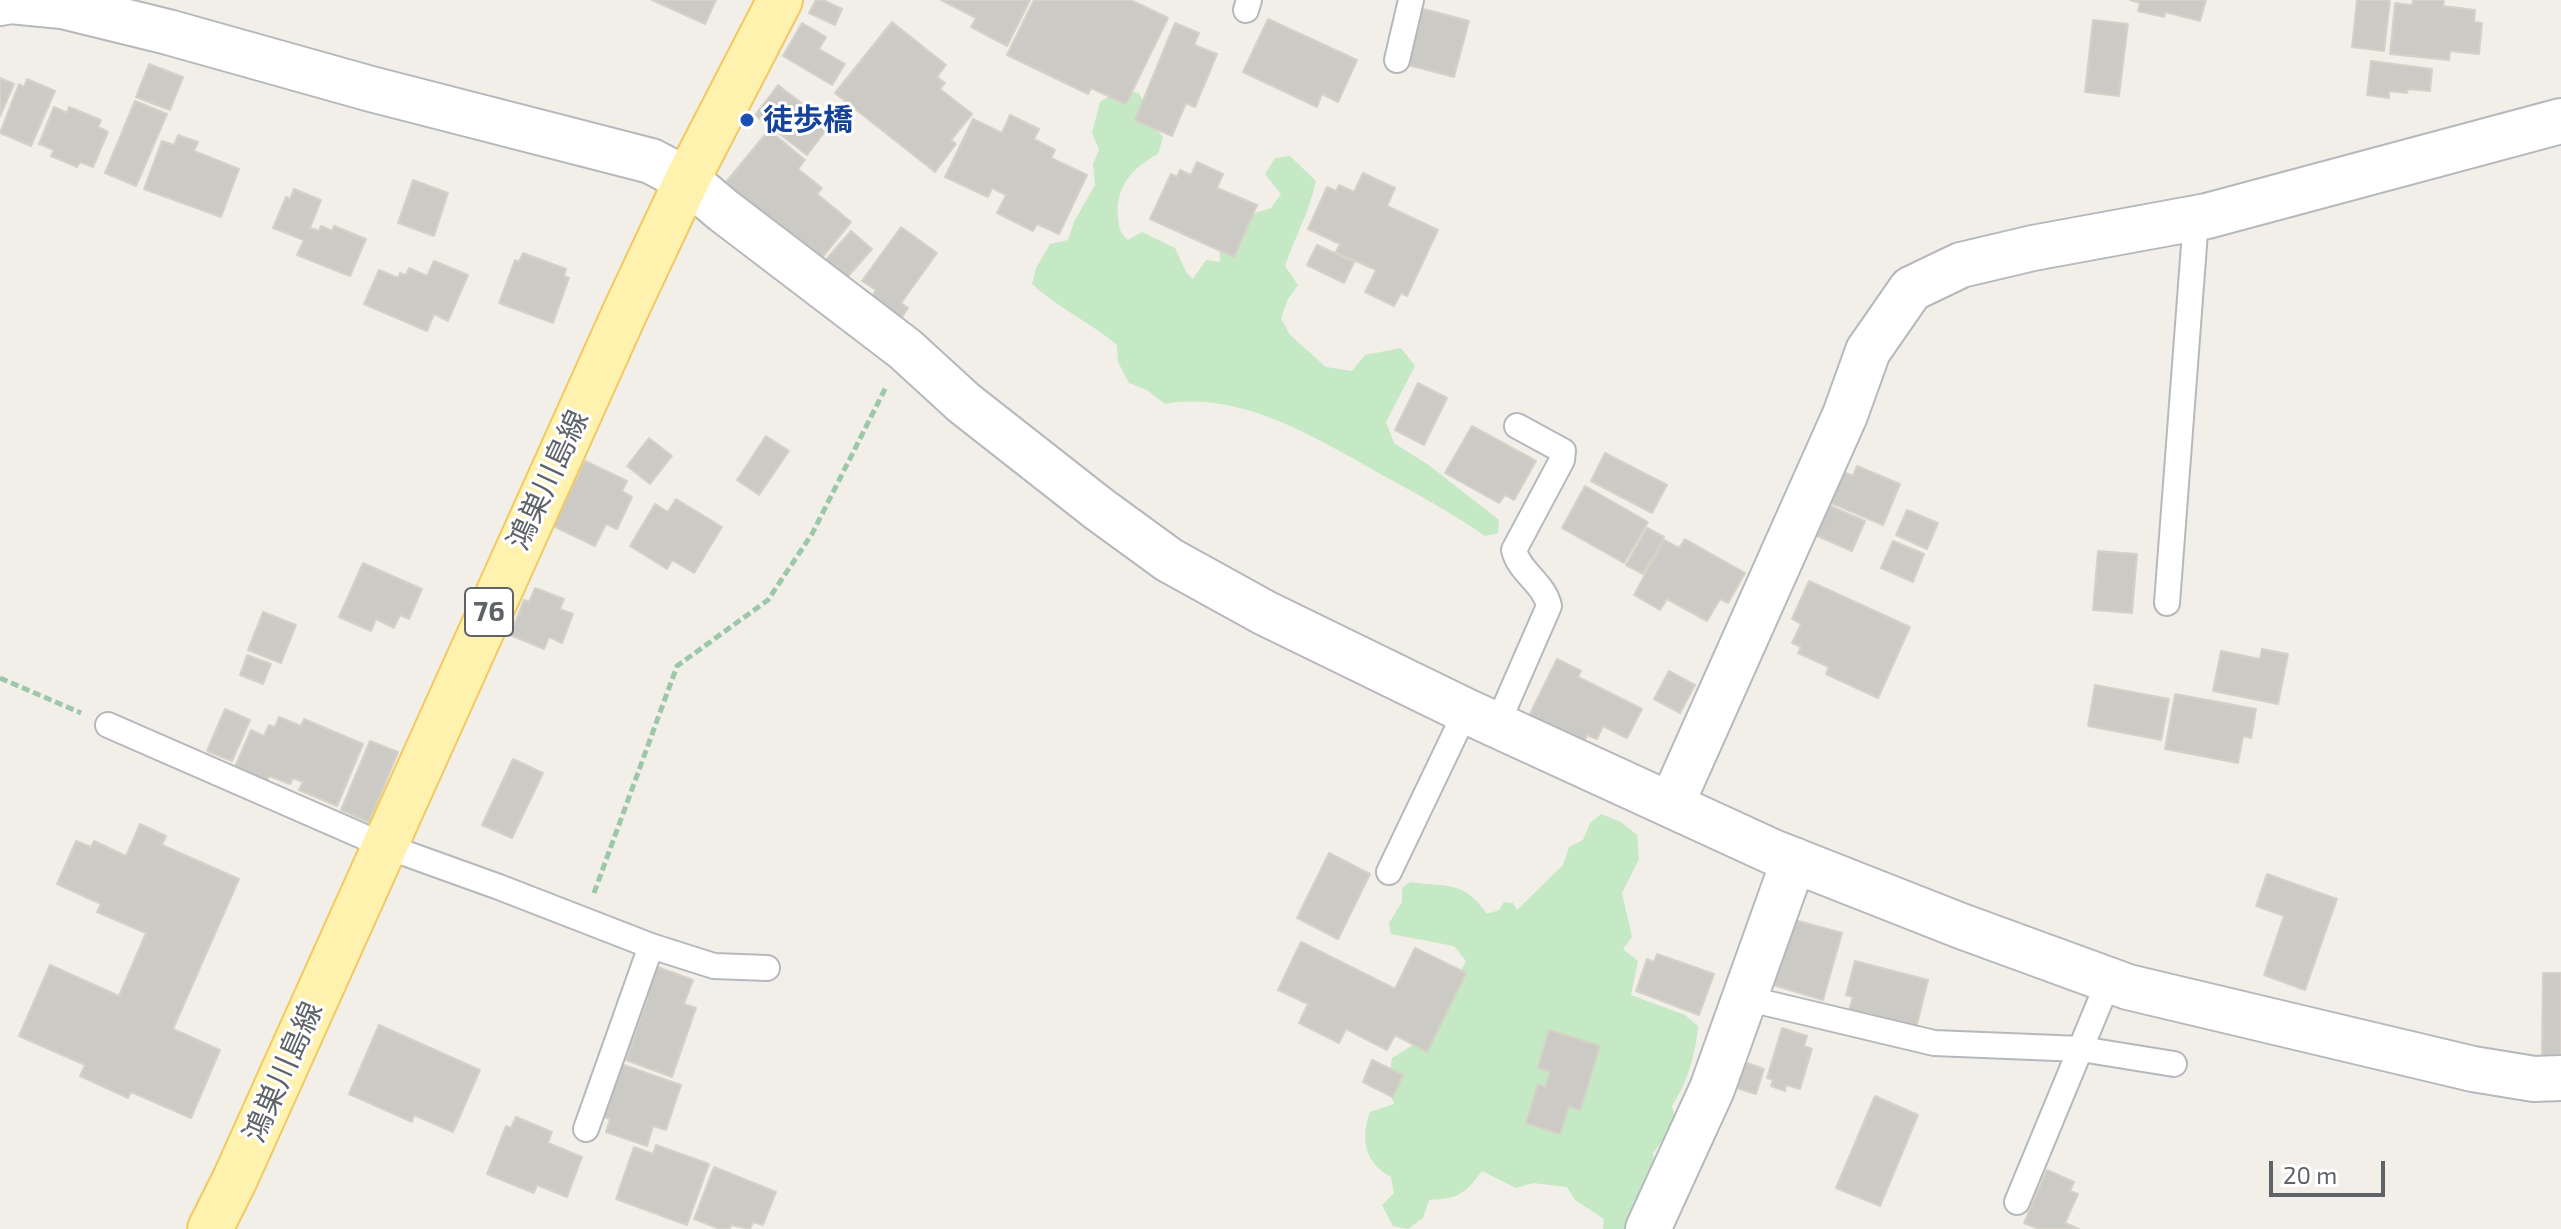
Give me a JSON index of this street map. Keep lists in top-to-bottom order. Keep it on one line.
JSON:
{"streets":{"main road":["鴻巣川島線","76"]},"places":["徒歩橋"],"scale_bar":"20 m"}
